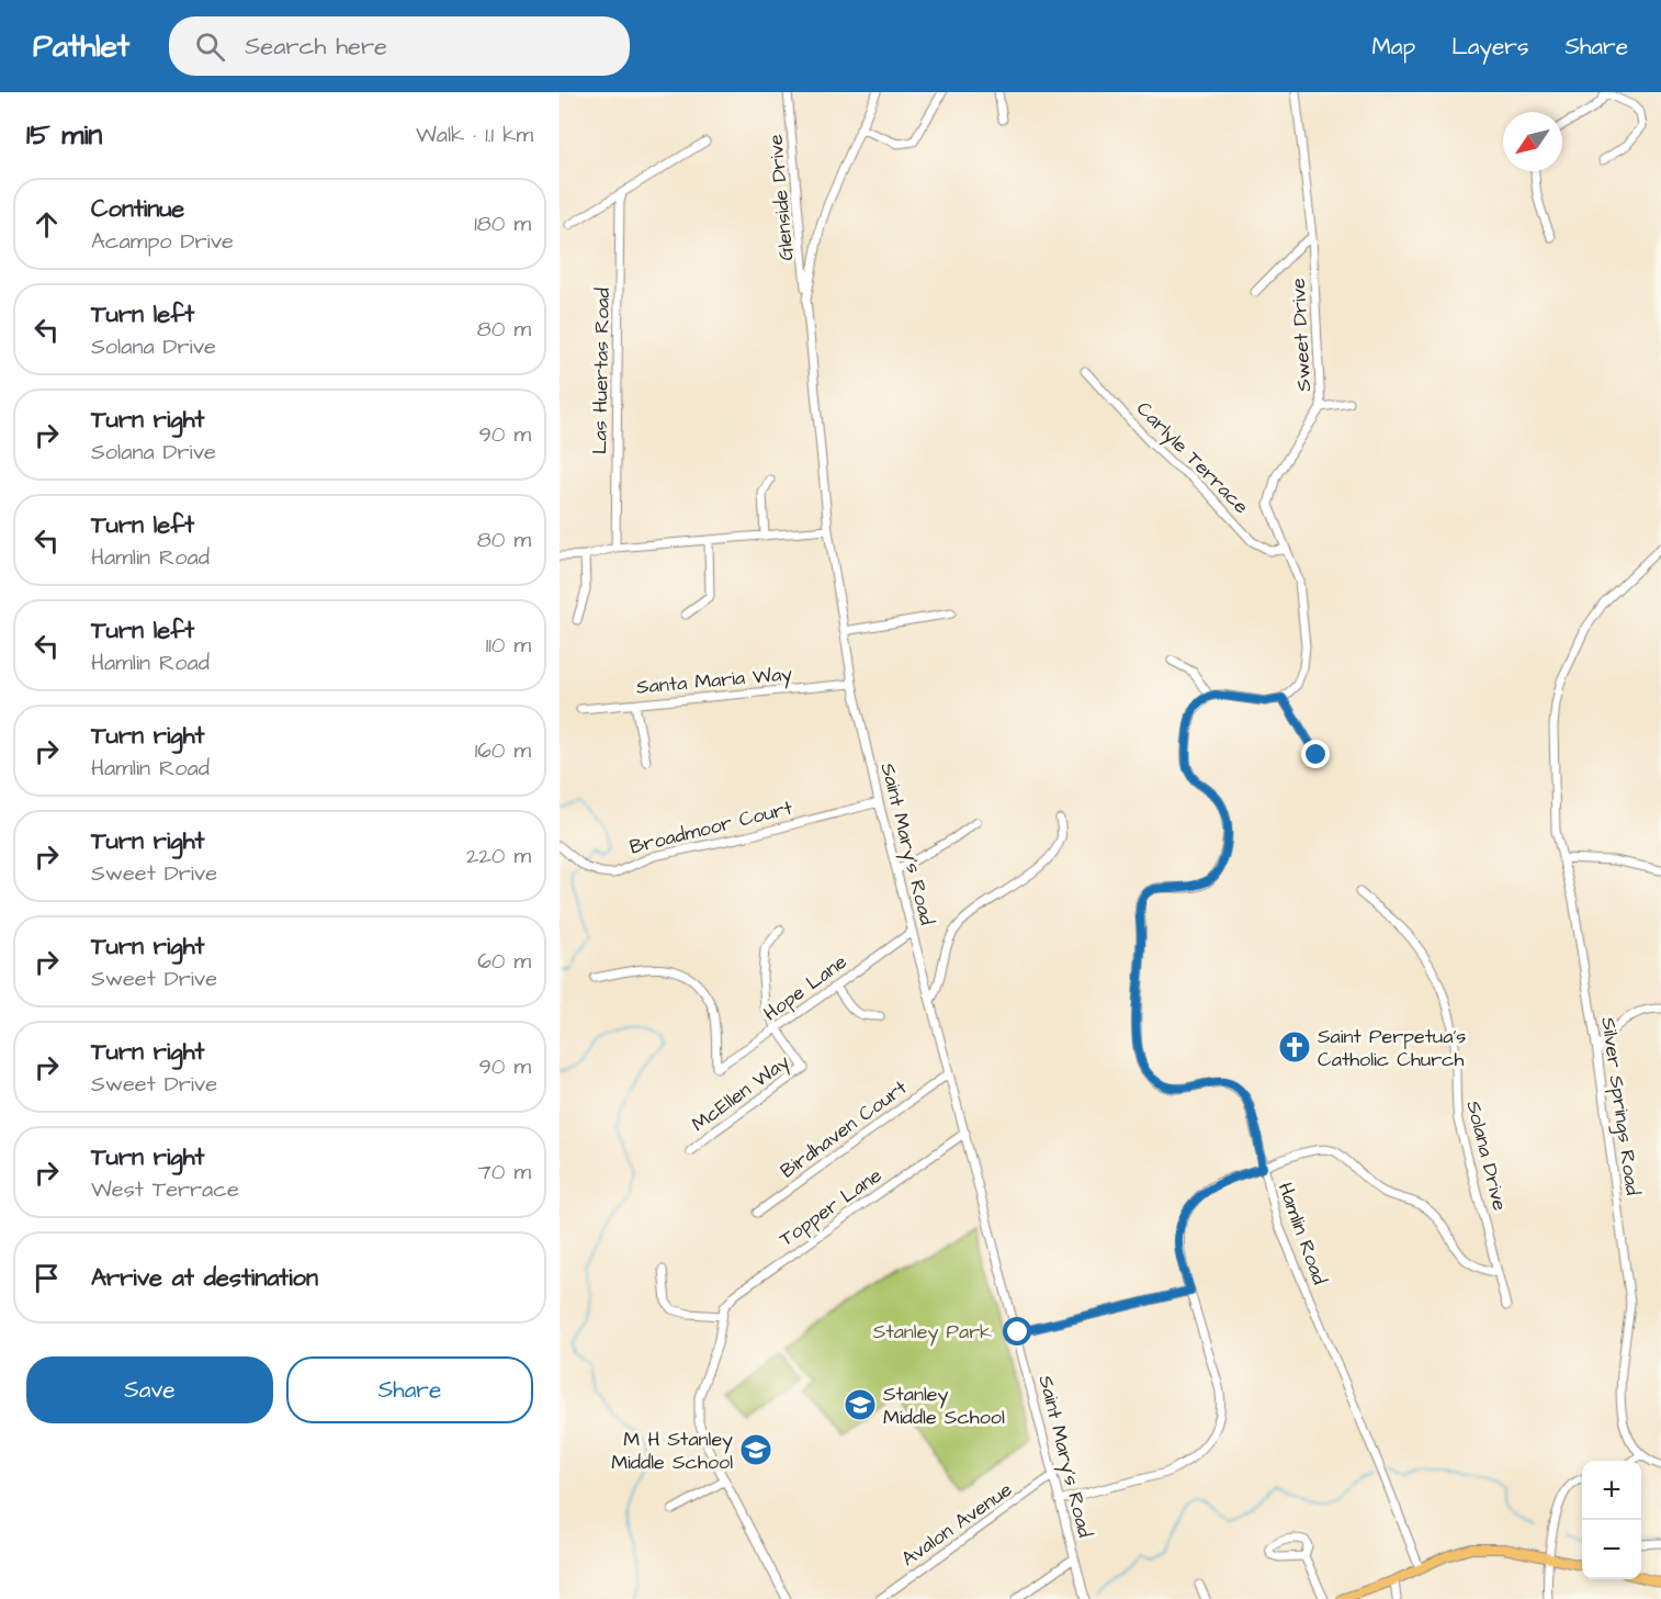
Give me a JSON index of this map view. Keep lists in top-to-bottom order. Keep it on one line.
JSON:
{"streets":{"street":["Glenside Drive","Sweet Drive","Las Huertas Road","Carlyle Terrace","Santa Maria Way","Broadmoor Court","Saint Mary's Road","Hope Lane","McEllen Way","Silver Springs Road","Birdhaven Court","Solana Drive","Topper Lane","Hamlin Road","Avalon Avenue"]},"crossings":[["Glenside Drive","Saint Mary's Road"],["Sweet Drive","Carlyle Terrace"],["Santa Maria Way","Saint Mary's Road"],["Broadmoor Court","Saint Mary's Road"],["Saint Mary's Road","Hope Lane"],["Saint Mary's Road","Birdhaven Court"],["Saint Mary's Road","Topper Lane"],["Saint Mary's Road","Avalon Avenue"],["Hope Lane","McEllen Way"]],"parks":["Stanley Park"],"places":{"church":["Saint Perpetua's Catholic Church"],"school or university":["Stanley Middle School","M H Stanley Middle School"]},"north":"bottom left","page":{"header":"Pathlet","search":"Search here","nav":["Map","Layers","Share"],"heading":["15 min","Walk · 1.1 km"],"list":[["Continue","Acampo Drive","180 m"],["Turn left","Solana Drive","80 m"],["Turn right","Solana Drive","90 m"],["Turn left","Hamlin Road","80 m"],["Turn left","Hamlin Road","110 m"],["Turn right","Hamlin Road","160 m"],["Turn right","Sweet Drive","220 m"],["Turn right","Sweet Drive","60 m"],["Turn right","Sweet Drive","90 m"],["Turn right","West Terrace","70 m"],"Arrive at destination"],"buttons":["Save","Share"],"map_buttons":["+","−"]}}
